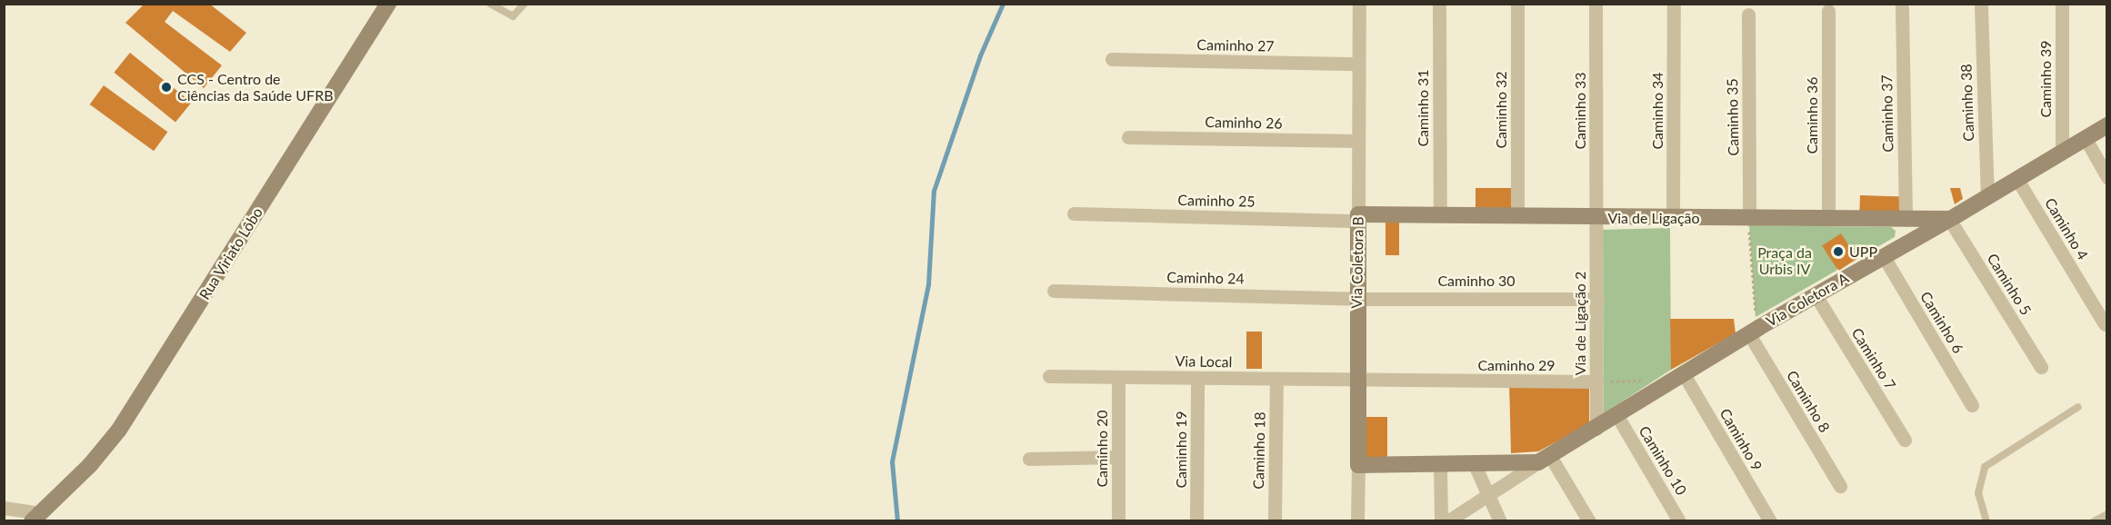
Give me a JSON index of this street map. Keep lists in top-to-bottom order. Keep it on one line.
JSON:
{"streets":{"street":["Caminho 27","Caminho 39","Caminho 38","Caminho 31","Caminho 32","Caminho 33","Caminho 34","Caminho 37","Caminho 36","Caminho 35","Caminho 26","Caminho 25","Via de Ligação","Caminho 4","Rua Viriato Lôbo","Via Coletora B","Caminho 24","Caminho 30","Caminho 5","Via Coletora A","Caminho 6","Via de Ligação 2","Caminho 7","Via Local","Caminho 29","Caminho 8","Caminho 9","Caminho 20","Caminho 19","Caminho 18","Caminho 10"]},"crossings":[["Caminho 27","Via Coletora B"],["Caminho 39","Via Coletora A"],["Caminho 38","Via Coletora A"],["Caminho 31","Via de Ligação"],["Caminho 32","Via de Ligação"],["Caminho 33","Via de Ligação"],["Caminho 33","Via de Ligação 2"],["Caminho 34","Via de Ligação"],["Caminho 37","Via de Ligação"],["Caminho 36","Via de Ligação"],["Caminho 35","Via de Ligação"],["Caminho 26","Via Coletora B"],["Caminho 25","Via de Ligação"],["Caminho 25","Via Coletora B"],["Via de Ligação","Via Coletora B"],["Via de Ligação","Caminho 5"],["Via de Ligação","Via Coletora A"],["Via de Ligação","Via de Ligação 2"],["Caminho 4","Via Coletora A"],["Via Coletora B","Caminho 24"],["Via Coletora B","Caminho 30"],["Via Coletora B","Via Coletora A"],["Via Coletora B","Via Local"],["Via Coletora B","Caminho 29"],["Caminho 24","Caminho 30"],["Caminho 30","Via de Ligação 2"],["Caminho 5","Via Coletora A"],["Via Coletora A","Caminho 6"],["Via Coletora A","Via de Ligação 2"],["Via Coletora A","Caminho 7"],["Via Coletora A","Caminho 8"],["Via Coletora A","Caminho 9"],["Via Coletora A","Caminho 10"],["Via de Ligação 2","Caminho 29"],["Via Local","Caminho 29"],["Via Local","Caminho 20"],["Via Local","Caminho 19"],["Via Local","Caminho 18"]],"parks":["Praça da Urbis IV"],"places":["CCS - Centro de Ciências da Saúde UFRB","UPP"]}
